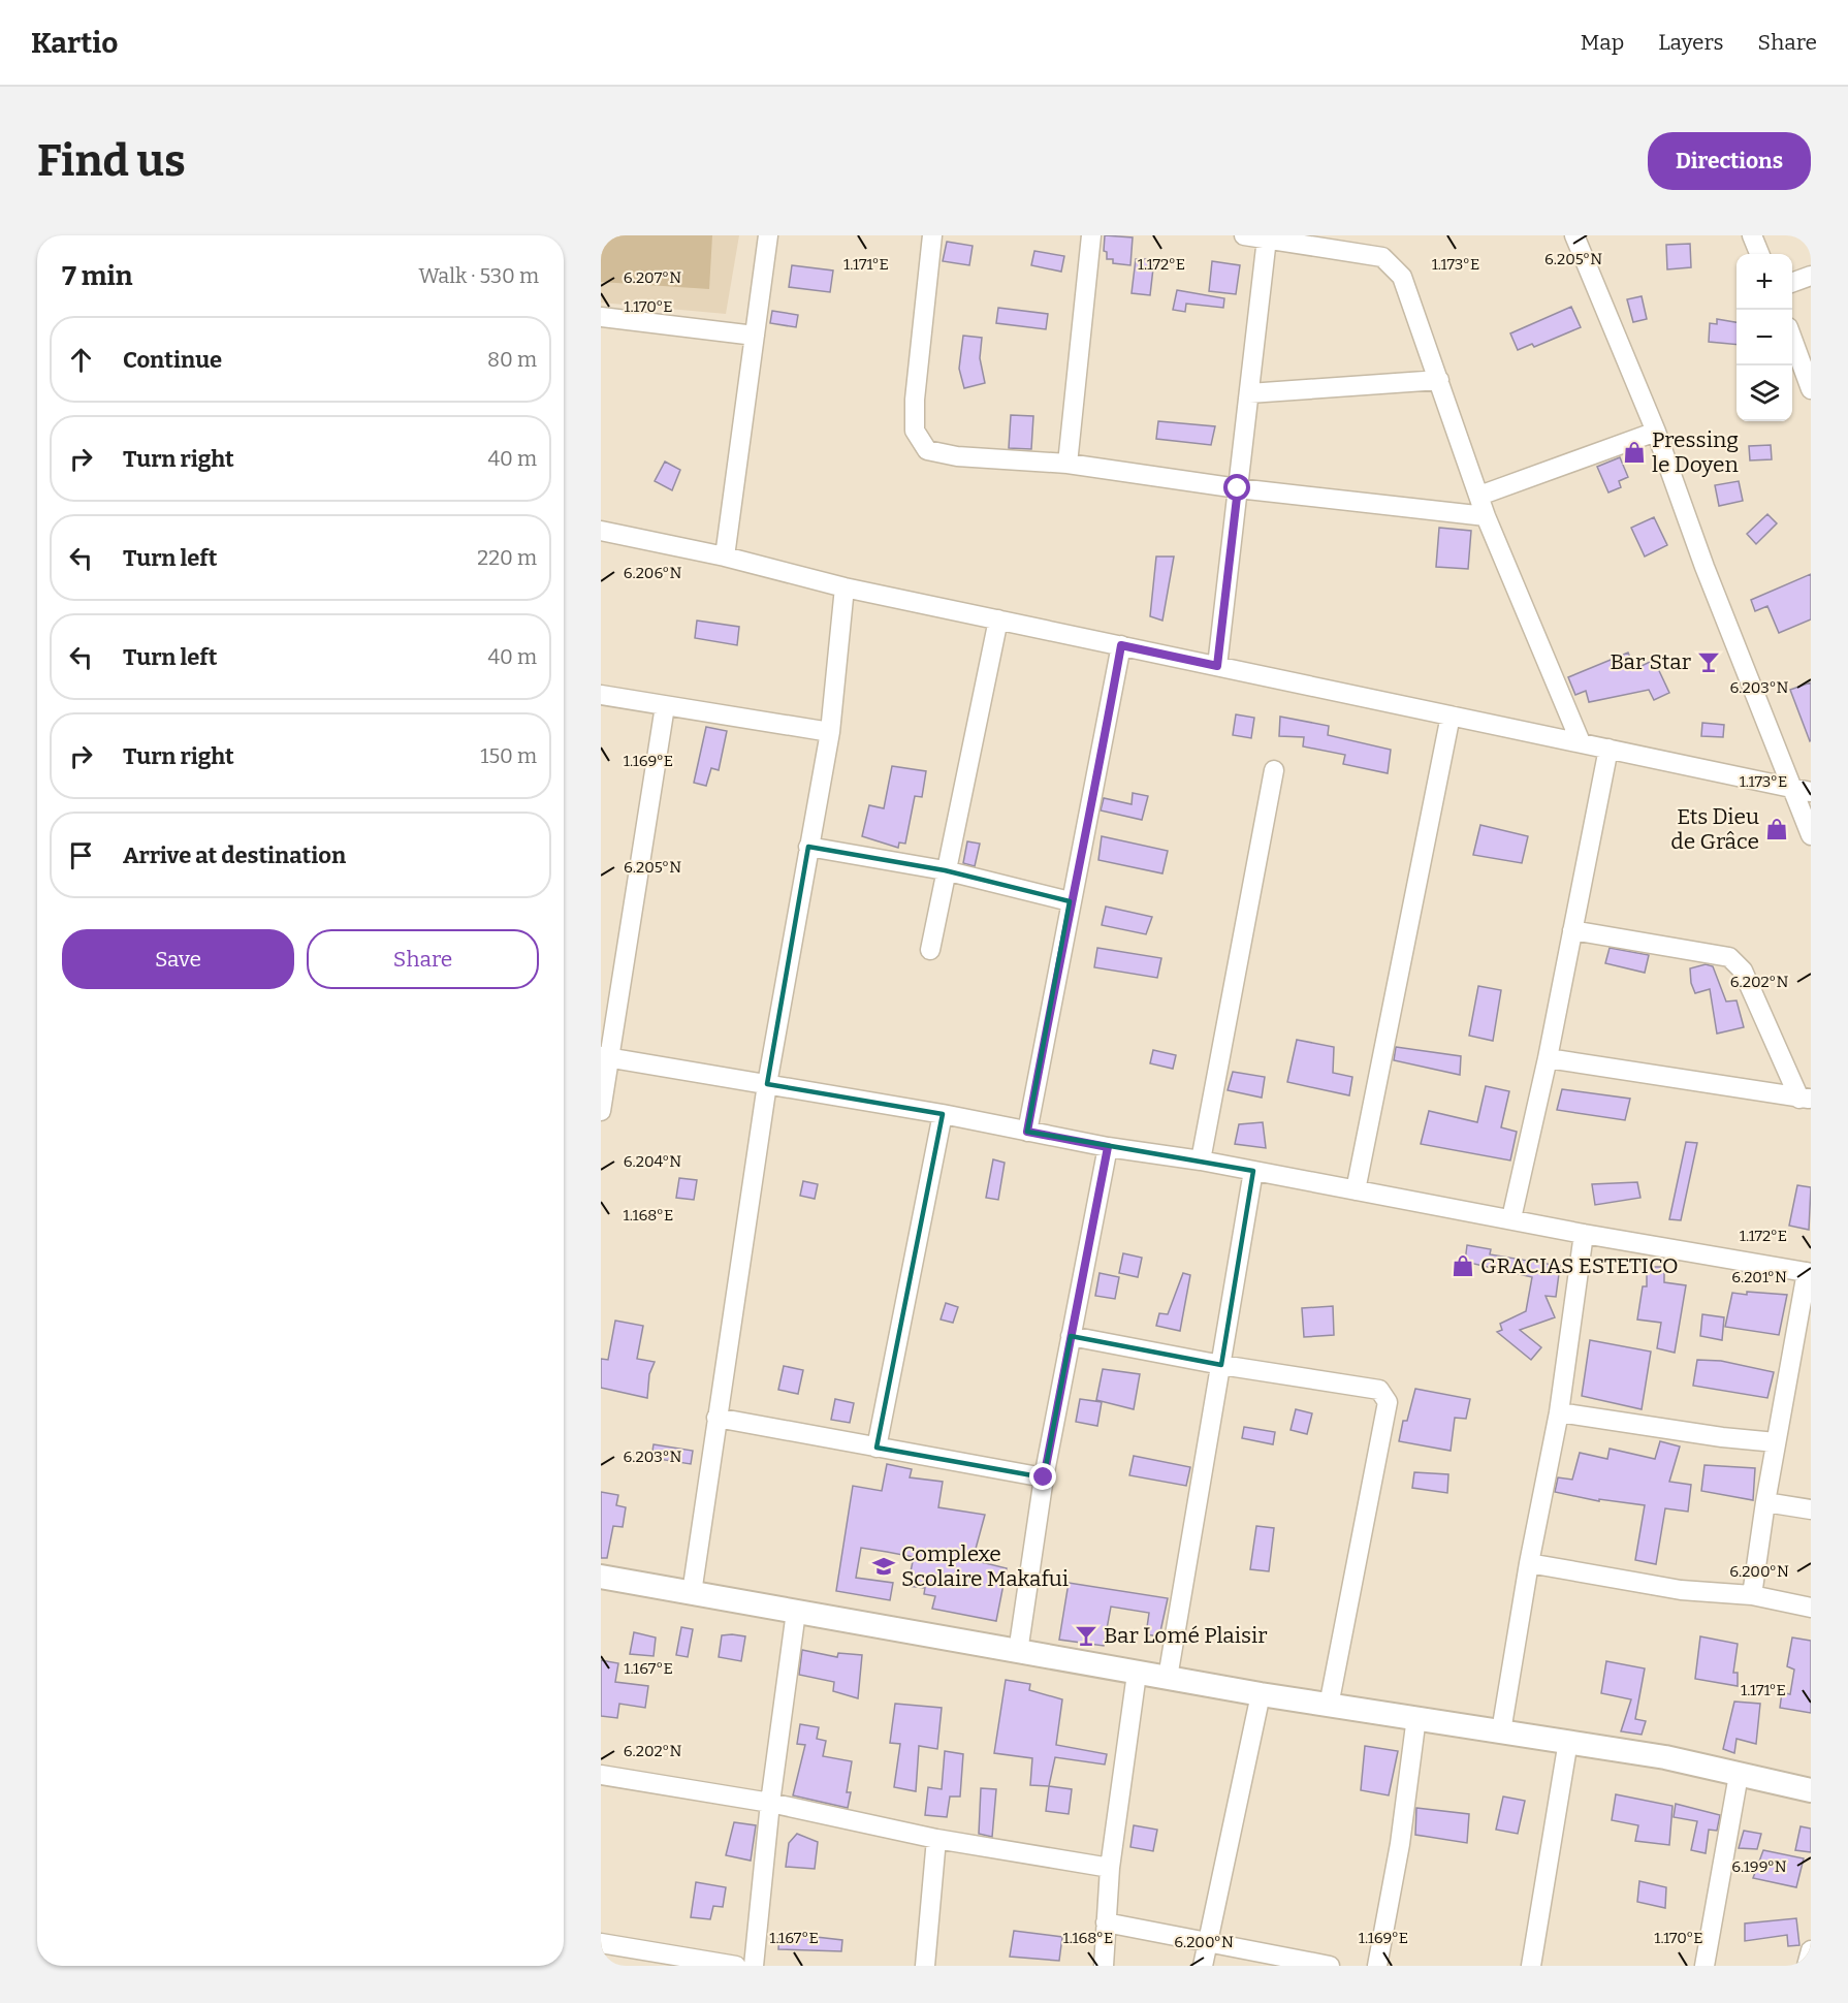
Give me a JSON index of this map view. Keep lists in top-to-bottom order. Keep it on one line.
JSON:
{"places":{"shop":["Pressing le Doyen","Ets Dieu de Grâce","GRACIAS ESTETICO"],"bar":["Bar Star","Bar Lomé Plaisir"],"school or university":["Complexe Scolaire Makafui"]},"page":{"header":"Kartio","nav":["Map","Layers","Share"],"buttons":["Directions",["Save","Share"]],"title":"Find us","heading":["7 min","Walk · 530 m"],"map_buttons":["+","−"],"list":[["Continue","80 m"],["Turn right","40 m"],["Turn left","220 m"],["Turn left","40 m"],["Turn right","150 m"],"Arrive at destination"]},"coordinates":["6.205°N","1.171°E","1.172°E","1.173°E","6.207°N","1.170°E","6.206°N","6.203°N","1.169°E","6.202°N","6.204°N","1.168°E","6.201°N","6.200°N","1.167°E","6.199°N"]}
